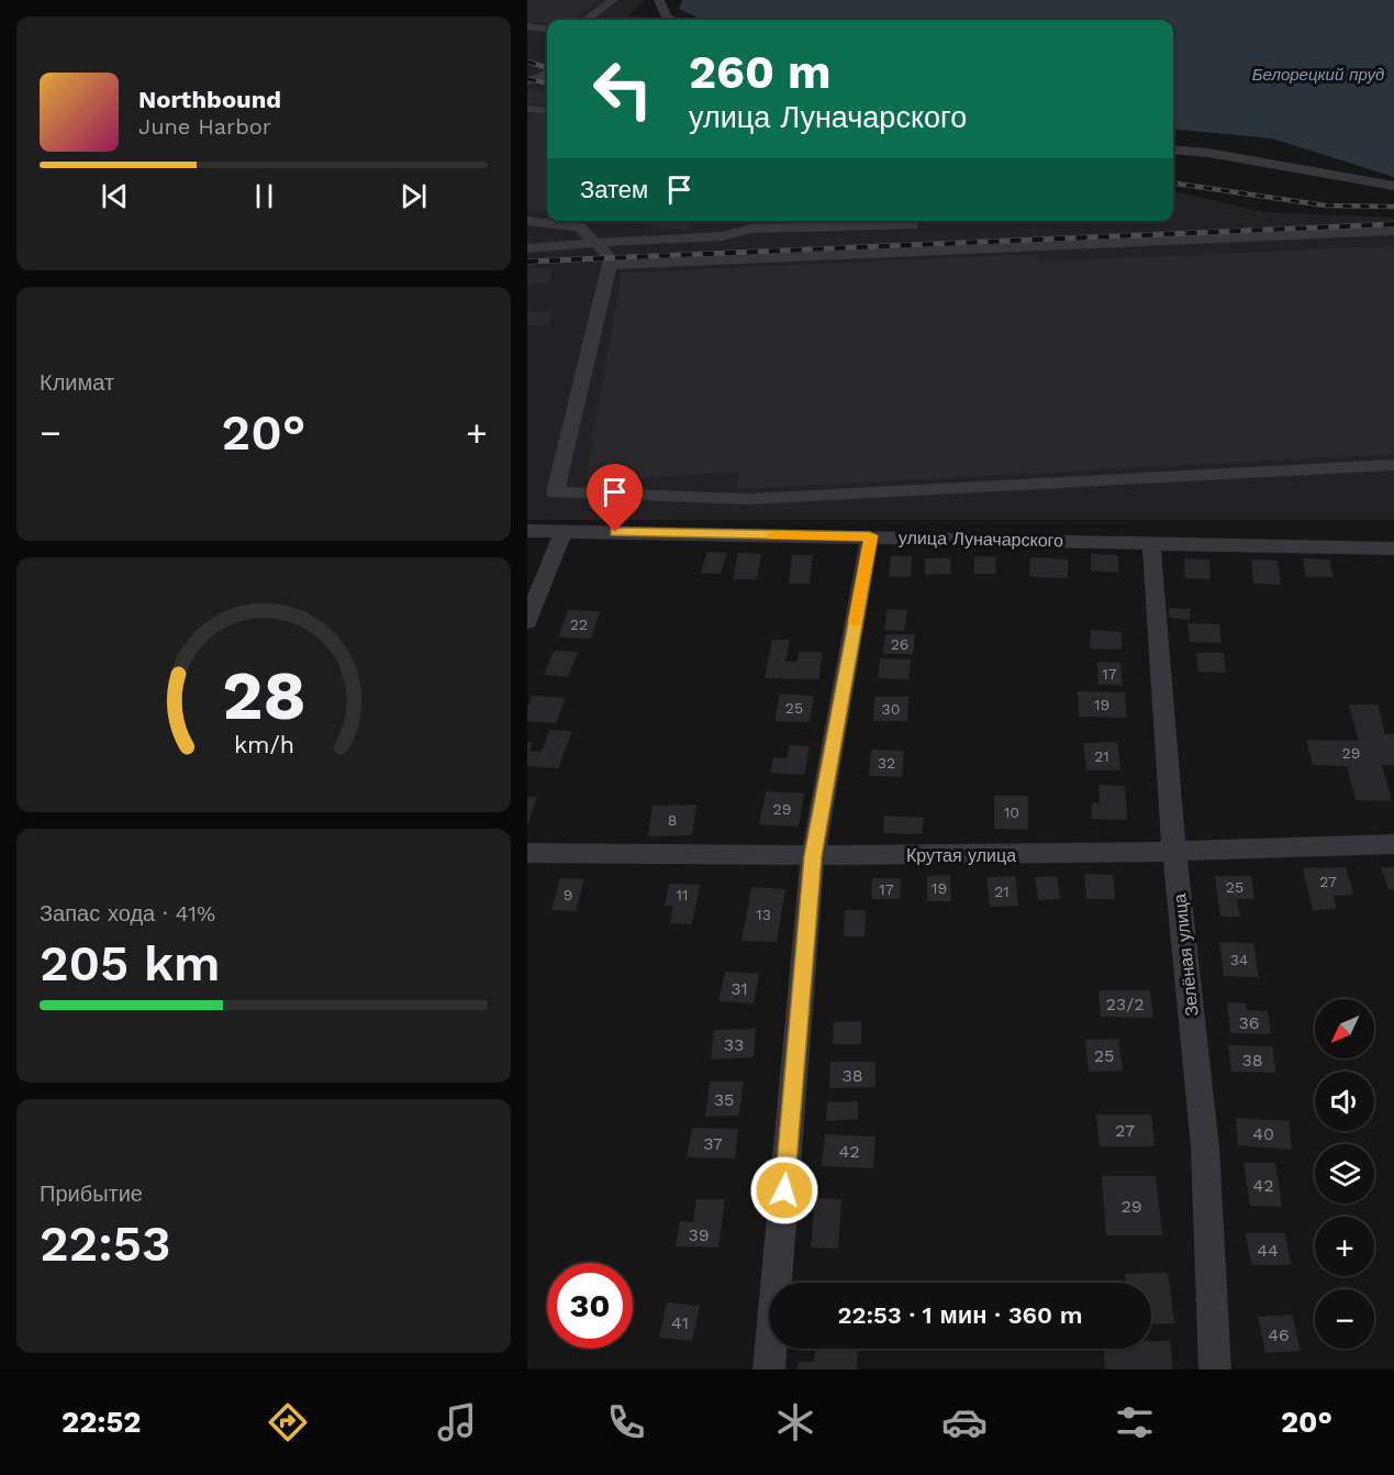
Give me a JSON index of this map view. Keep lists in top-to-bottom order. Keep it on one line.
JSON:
{"streets":{"street":["улица Луначарского","Крутая улица","Зелёная улица"]},"crossings":[["улица Луначарского","Зелёная улица"],["Крутая улица","Зелёная улица"]],"water":["Белорецкий пруд"],"house_numbers":["22","26","17","19","25","30","29","21","32","29","10","8","27","25","19","17","21","9","11","13","34","31","23/2","36","33","25","38","38","35","27","40","37","42","42","29","39","44","41","46"],"north":"bottom left","page":{"turn":["260 m","улица Луначарского"],"song":["Northbound","June Harbor"],"then":"Затем","tile":["Климат",["Запас хода · 41%","205 km"],["Прибытие","22:53"]],"heat":["−","20°","+"],"map_buttons":["+","−"],"limit":"30","trip":"22:53 · 1 мин · 360 m","tabs":["22:52","20°"],"gauge":["28","km/h"]}}
